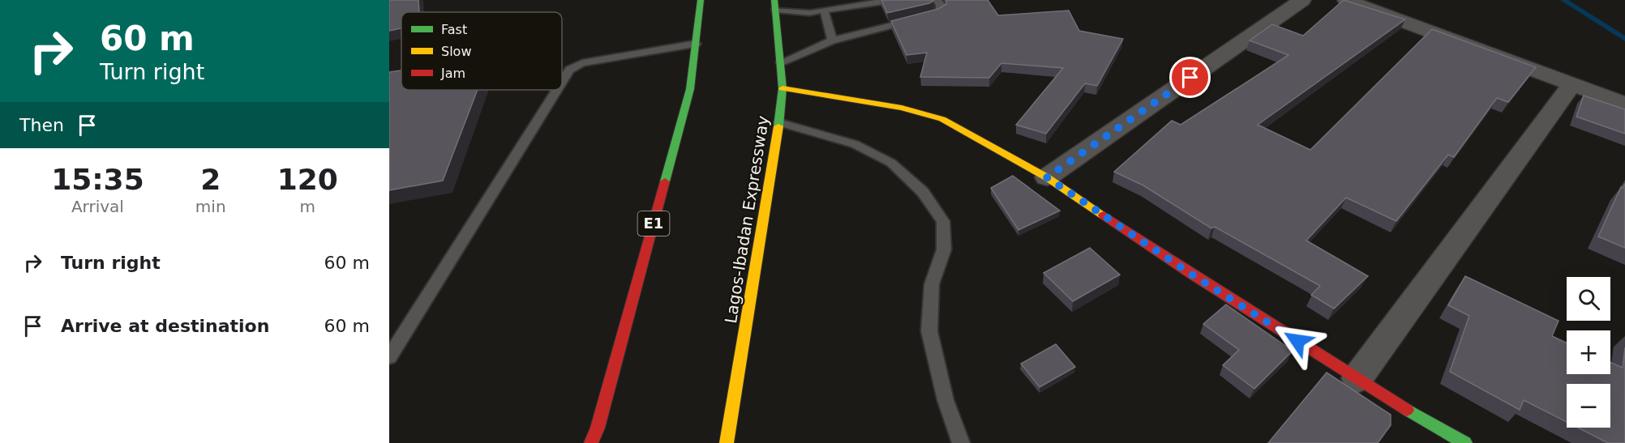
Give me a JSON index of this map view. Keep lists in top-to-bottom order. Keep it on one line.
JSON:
{"streets":{"main road":["Lagos-Ibadan Expressway","E1"]},"legend":["Fast","Slow","Jam"],"page":{"turn":["60 m","Turn right"],"then":"Then","eta":["15:35","Arrival","2","min","120","m"],"list":[{"name":"Turn right","value":"60 m"},{"name":"Arrive at destination","value":"60 m"}],"map_buttons":["+","−"]}}
